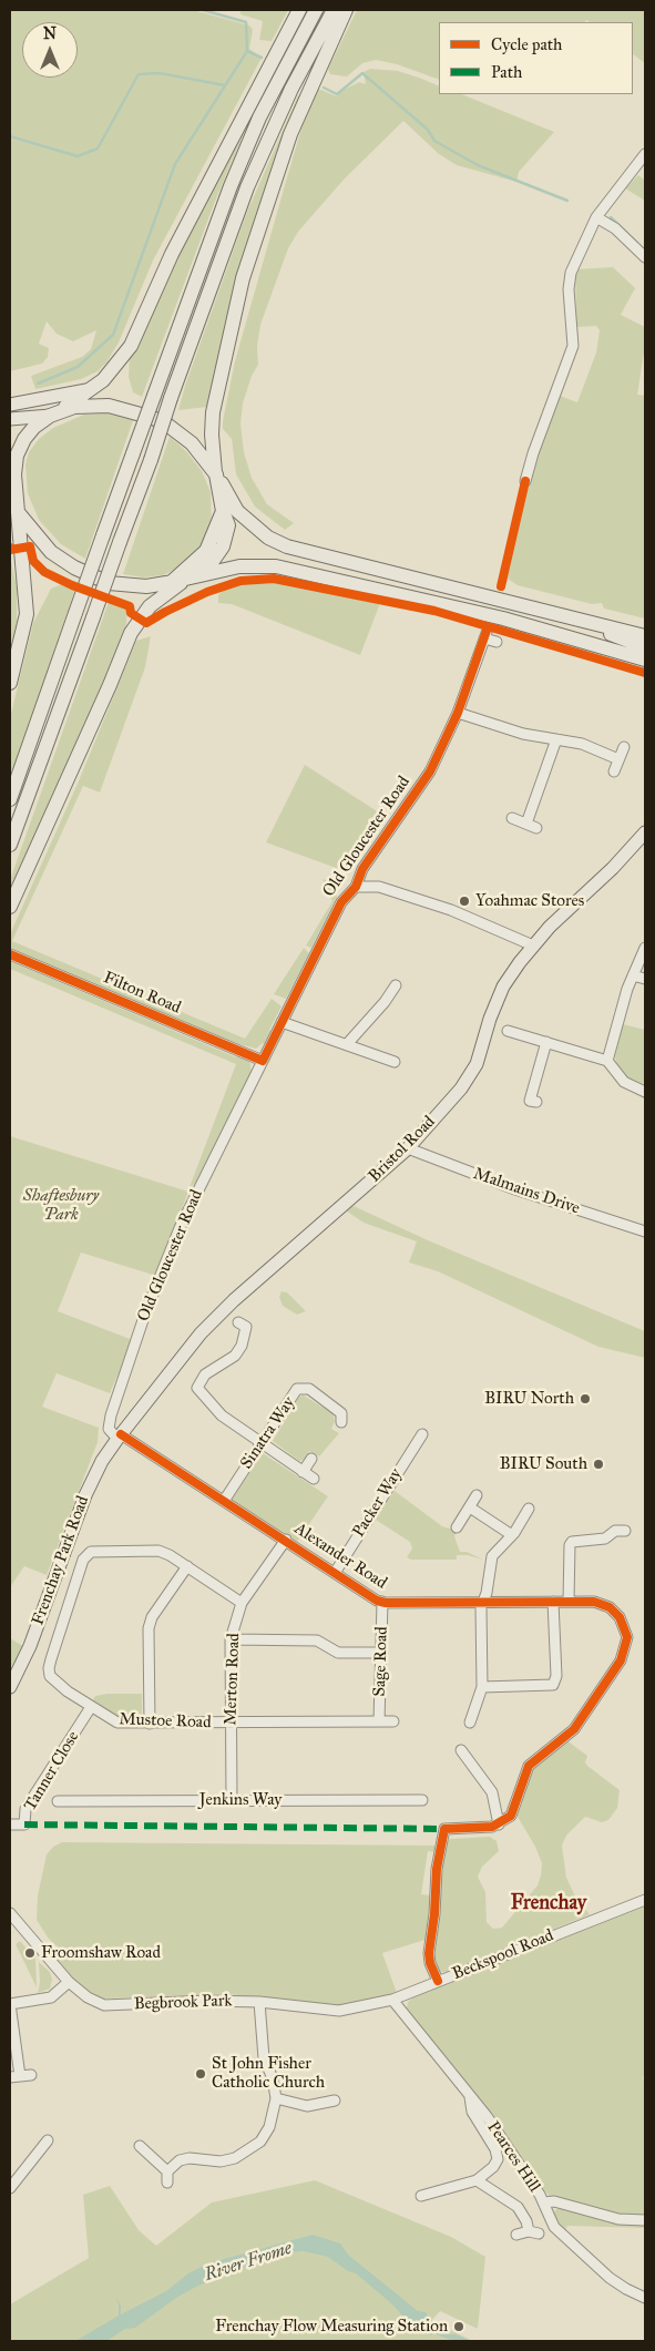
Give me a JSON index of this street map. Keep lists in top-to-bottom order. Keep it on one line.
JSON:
{"streets":{"main road":["Bristol Road","Frenchay Park Road"],"street":["Old Gloucester Road","Filton Road","Malmains Drive","Sinatra Way","Packer Way","Alexander Road","Sage Road","Merton Road","Mustoe Road","Tanner Close","Jenkins Way","Beckspool Road","Begbrook Park","Pearces Hill"]},"crossings":[["Old Gloucester Road","Filton Road"],["Old Gloucester Road","Bristol Road"],["Old Gloucester Road","Alexander Road"],["Old Gloucester Road","Frenchay Park Road"],["Bristol Road","Malmains Drive"],["Bristol Road","Alexander Road"],["Bristol Road","Frenchay Park Road"],["Sinatra Way","Alexander Road"],["Packer Way","Alexander Road"],["Alexander Road","Frenchay Park Road"],["Alexander Road","Sage Road"],["Alexander Road","Merton Road"],["Sage Road","Mustoe Road"],["Merton Road","Mustoe Road"],["Merton Road","Jenkins Way"],["Mustoe Road","Tanner Close"],["Beckspool Road","Begbrook Park"],["Beckspool Road","Pearces Hill"],["Begbrook Park","Pearces Hill"]],"districts":["Frenchay"],"water":["River Frome"],"parks":["Shaftesbury Park"],"places":["Yoahmac Stores","BIRU North","BIRU South","Froomshaw Road","St John Fisher Catholic Church","Frenchay Flow Measuring Station"],"legend":["Cycle path","Path"],"north":"top"}
